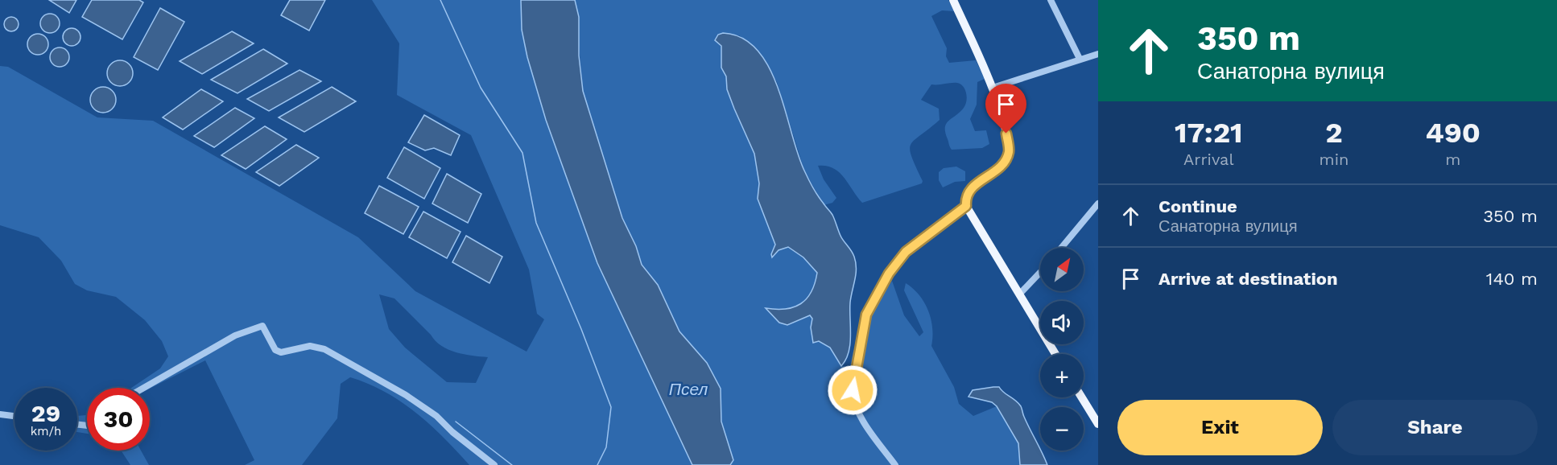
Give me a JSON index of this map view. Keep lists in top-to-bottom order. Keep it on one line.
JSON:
{"water":["Псел"],"north":"top right","page":{"turn":["350 m","Санаторна вулиця"],"eta":["17:21","Arrival","2","min","490","m"],"list":[{"name":"Continue","note":"Санаторна вулиця","value":"350 m"},{"name":"Arrive at destination","value":"140 m"}],"map_buttons":["+","−"],"speed":"29 km/h","limit":"30","buttons":["Exit","Share"]}}
